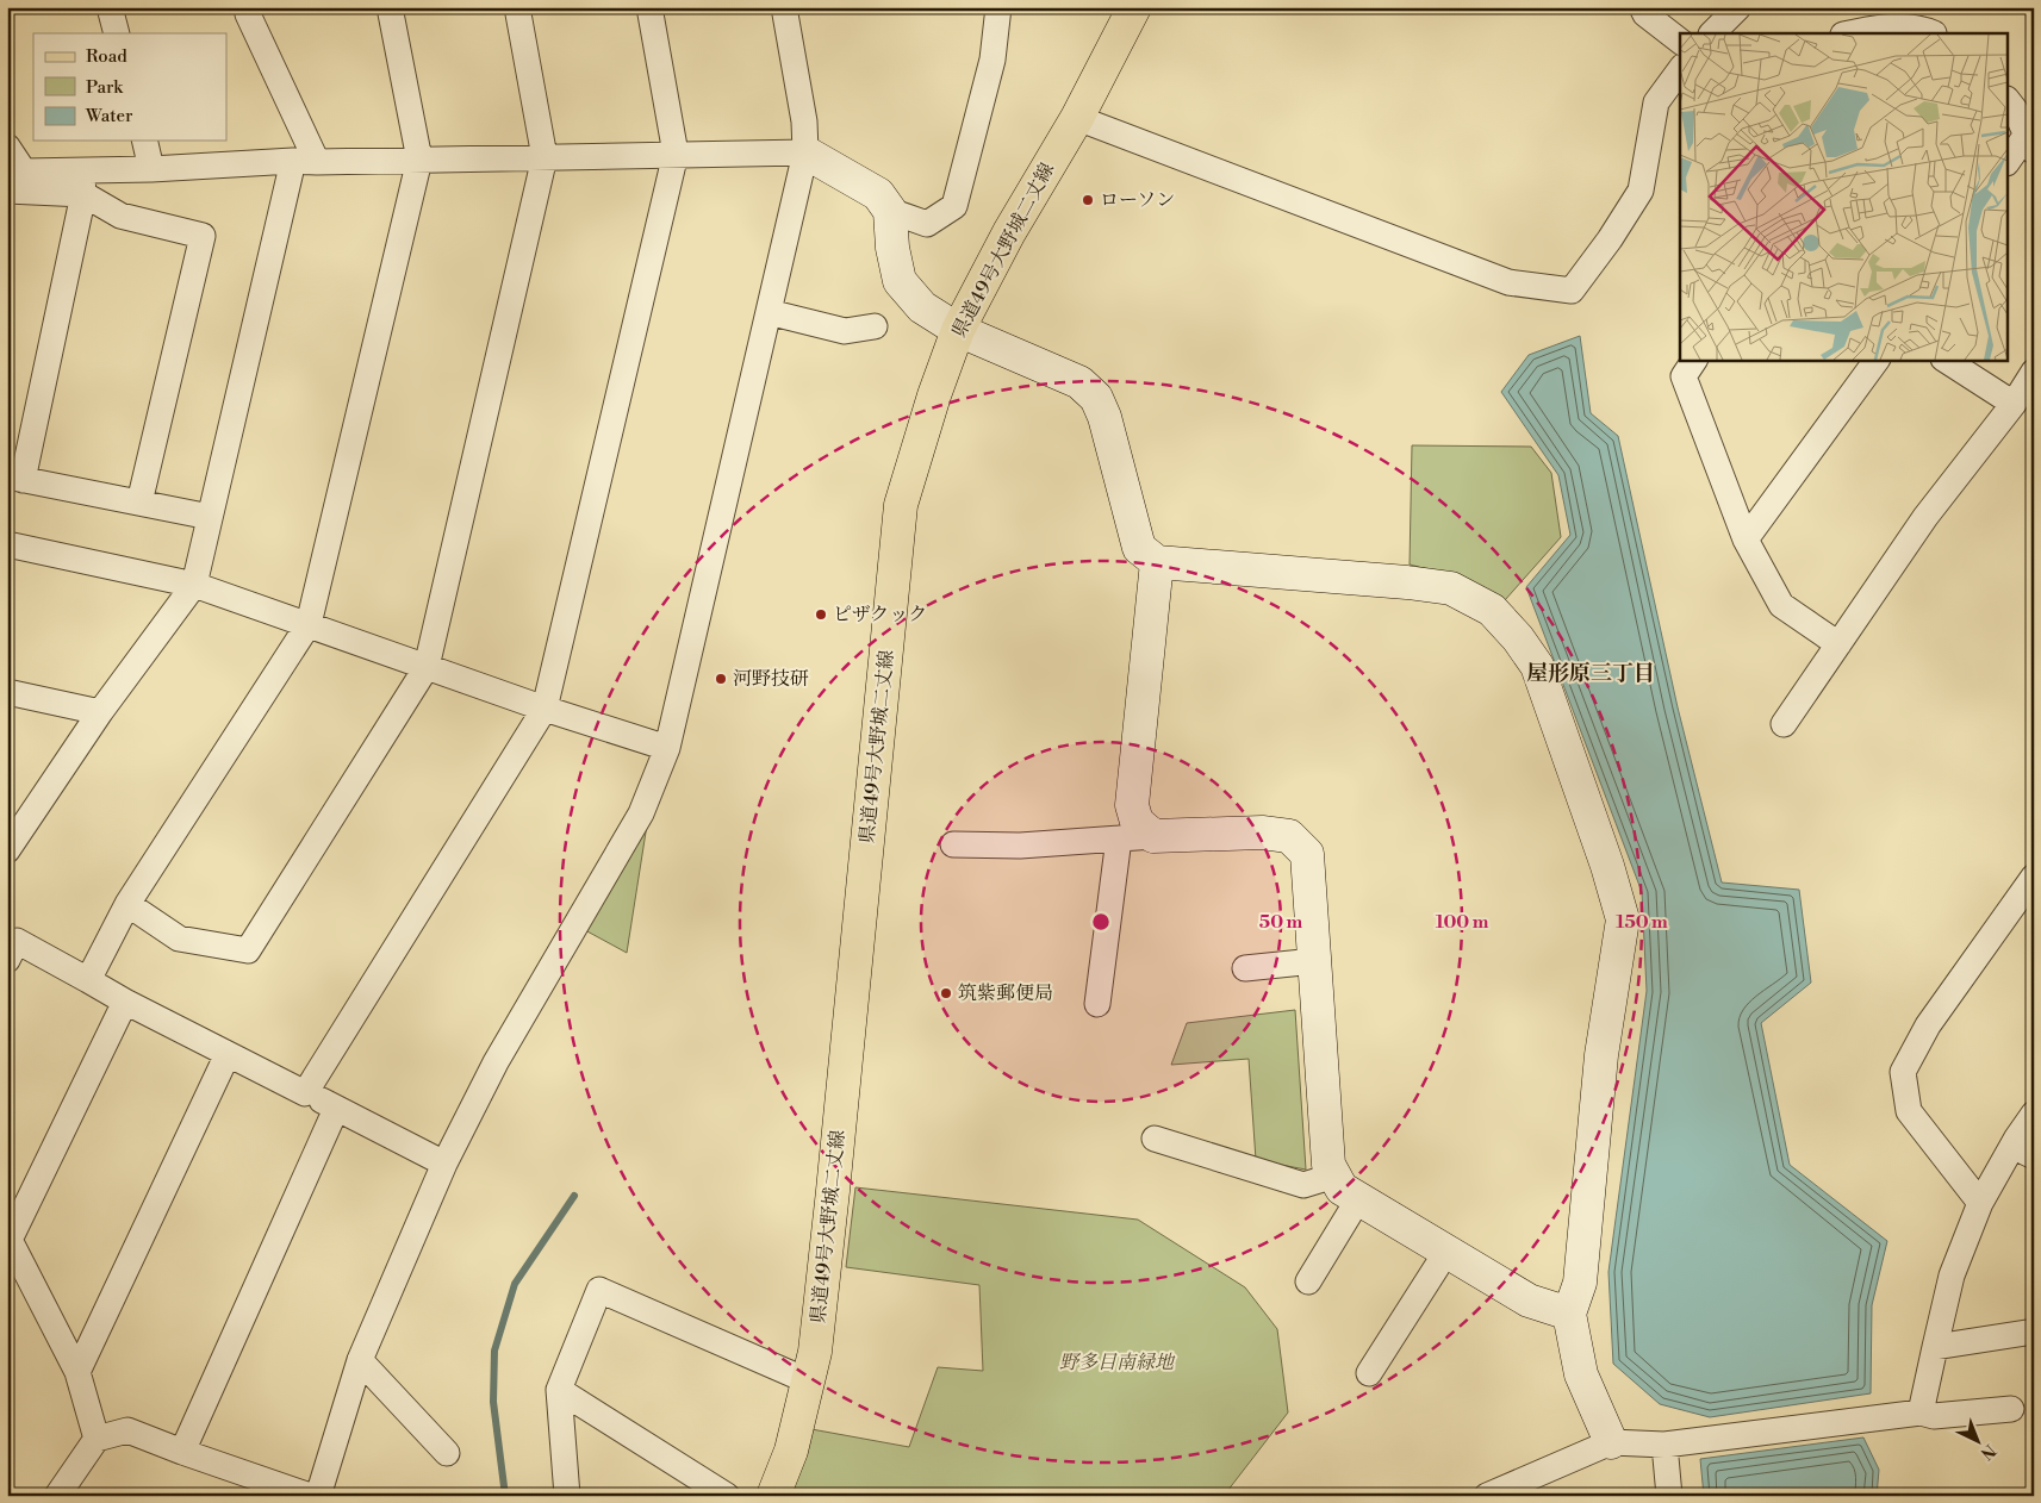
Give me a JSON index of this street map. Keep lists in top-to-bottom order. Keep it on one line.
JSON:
{"streets":{"main road":["県道49号大野城二丈線"]},"districts":["屋形原三丁目"],"parks":["野多目南緑地"],"places":["ローソン","ピザクック","河野技研","筑紫郵便局"],"legend":["Road","Park","Water"],"north":"bottom right","rings":["50 m","100 m","150 m"]}
